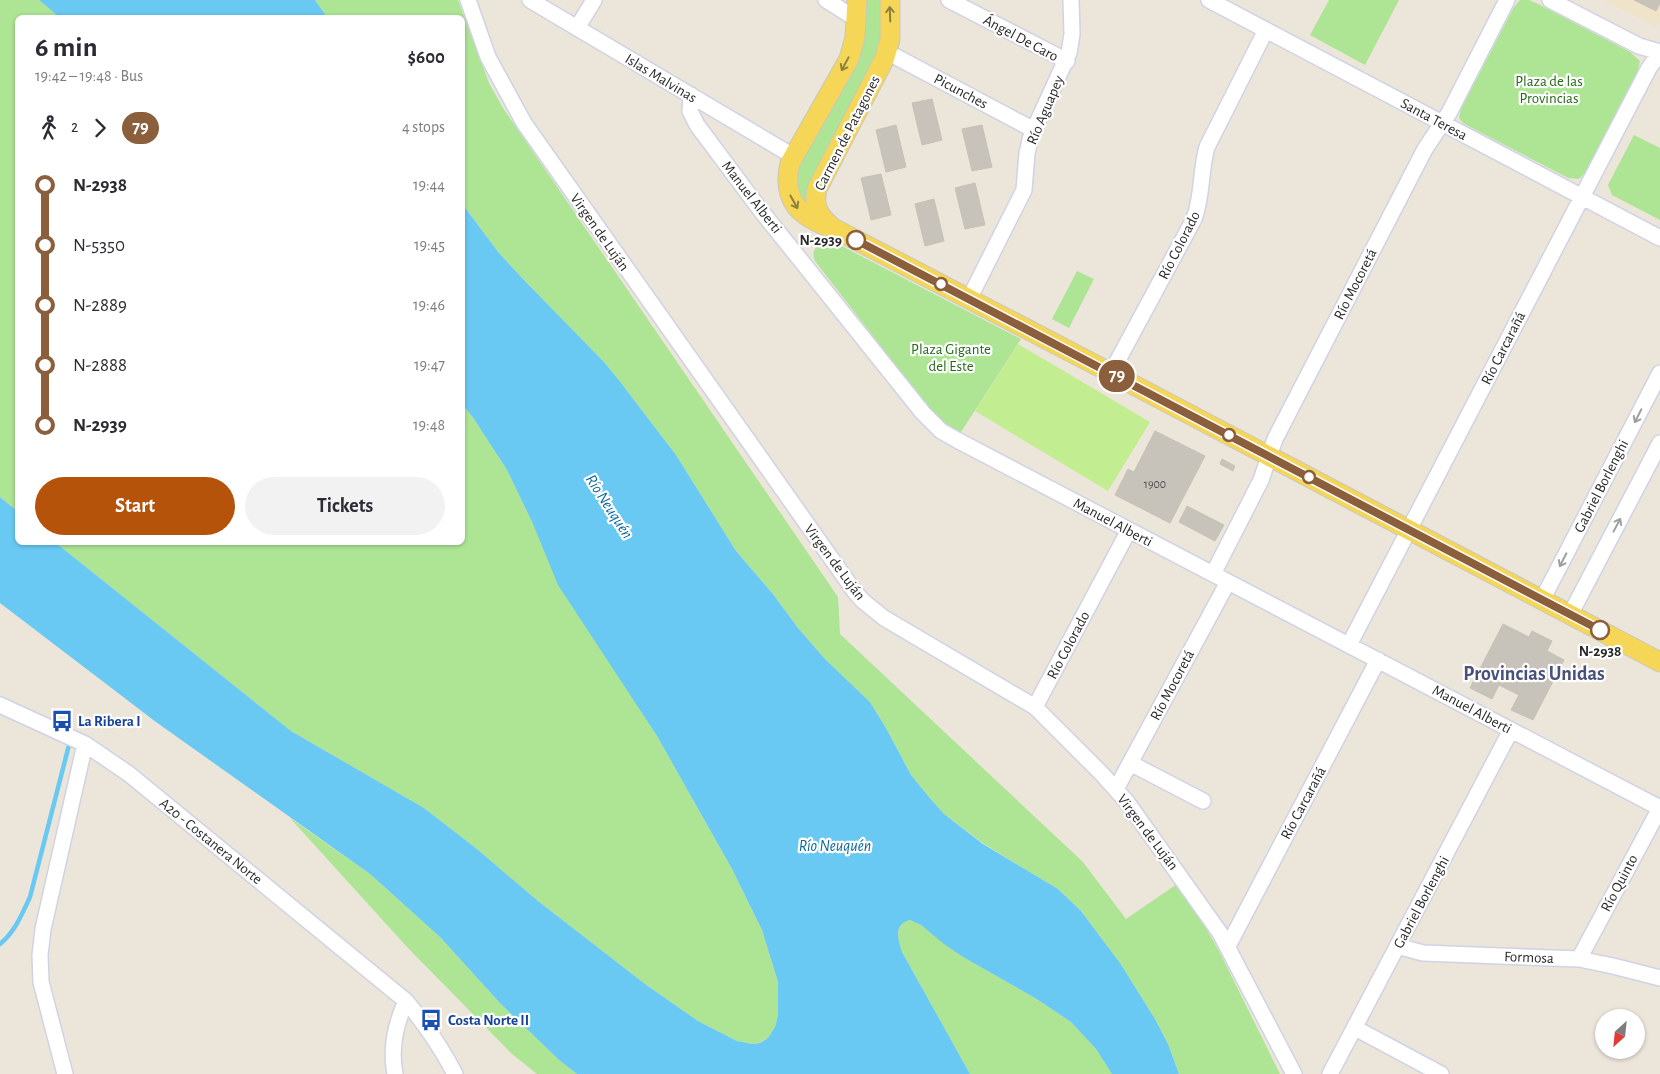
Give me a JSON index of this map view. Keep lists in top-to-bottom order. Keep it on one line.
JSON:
{"streets":{"main road":["Carmen de Patagones"],"street":["Ángel De Caro","Islas Malvinas","Picunches","Río Aguapey","Santa Teresa","Manuel Alberti","Virgen de Luján","Río Colorado","Río Mocoretá","Río Carcarañá","Gabriel Borlenghi","A20 - Costanera Norte","Río Quinto","Formosa"]},"crossings":[["Ángel De Caro","Río Aguapey"],["Islas Malvinas","Carmen de Patagones"],["Islas Malvinas","Manuel Alberti"],["Picunches","Río Aguapey"],["Picunches","Carmen de Patagones"],["Santa Teresa","Río Colorado"],["Santa Teresa","Río Mocoretá"],["Santa Teresa","Río Carcarañá"],["Manuel Alberti","Río Colorado"],["Manuel Alberti","Río Mocoretá"],["Manuel Alberti","Río Carcarañá"],["Manuel Alberti","Gabriel Borlenghi"],["Manuel Alberti","Río Quinto"],["Virgen de Luján","Río Colorado"],["Virgen de Luján","Río Mocoretá"],["Virgen de Luján","Río Carcarañá"],["Gabriel Borlenghi","Formosa"],["Río Quinto","Formosa"]],"districts":["Provincias Unidas"],"water":["Río Neuquén"],"parks":["Plaza de las Provincias","Plaza Gigante del Este"],"places":{"other":["N-2939","N-2938"],"bus stop":["La Ribera I","Costa Norte II"]},"lines":["bus line 79"],"house_numbers":["1900"],"north":"bottom left","page":{"on_map":"79","heading":["6 min","19:42 – 19:48 · Bus","$600"],"legs":["2","79","4 stops"],"list":[{"name":"N-2938","value":"19:44"},{"name":"N-5350","value":"19:45"},{"name":"N-2889","value":"19:46"},{"name":"N-2888","value":"19:47"},{"name":"N-2939","value":"19:48"}],"buttons":["Start","Tickets"]}}
